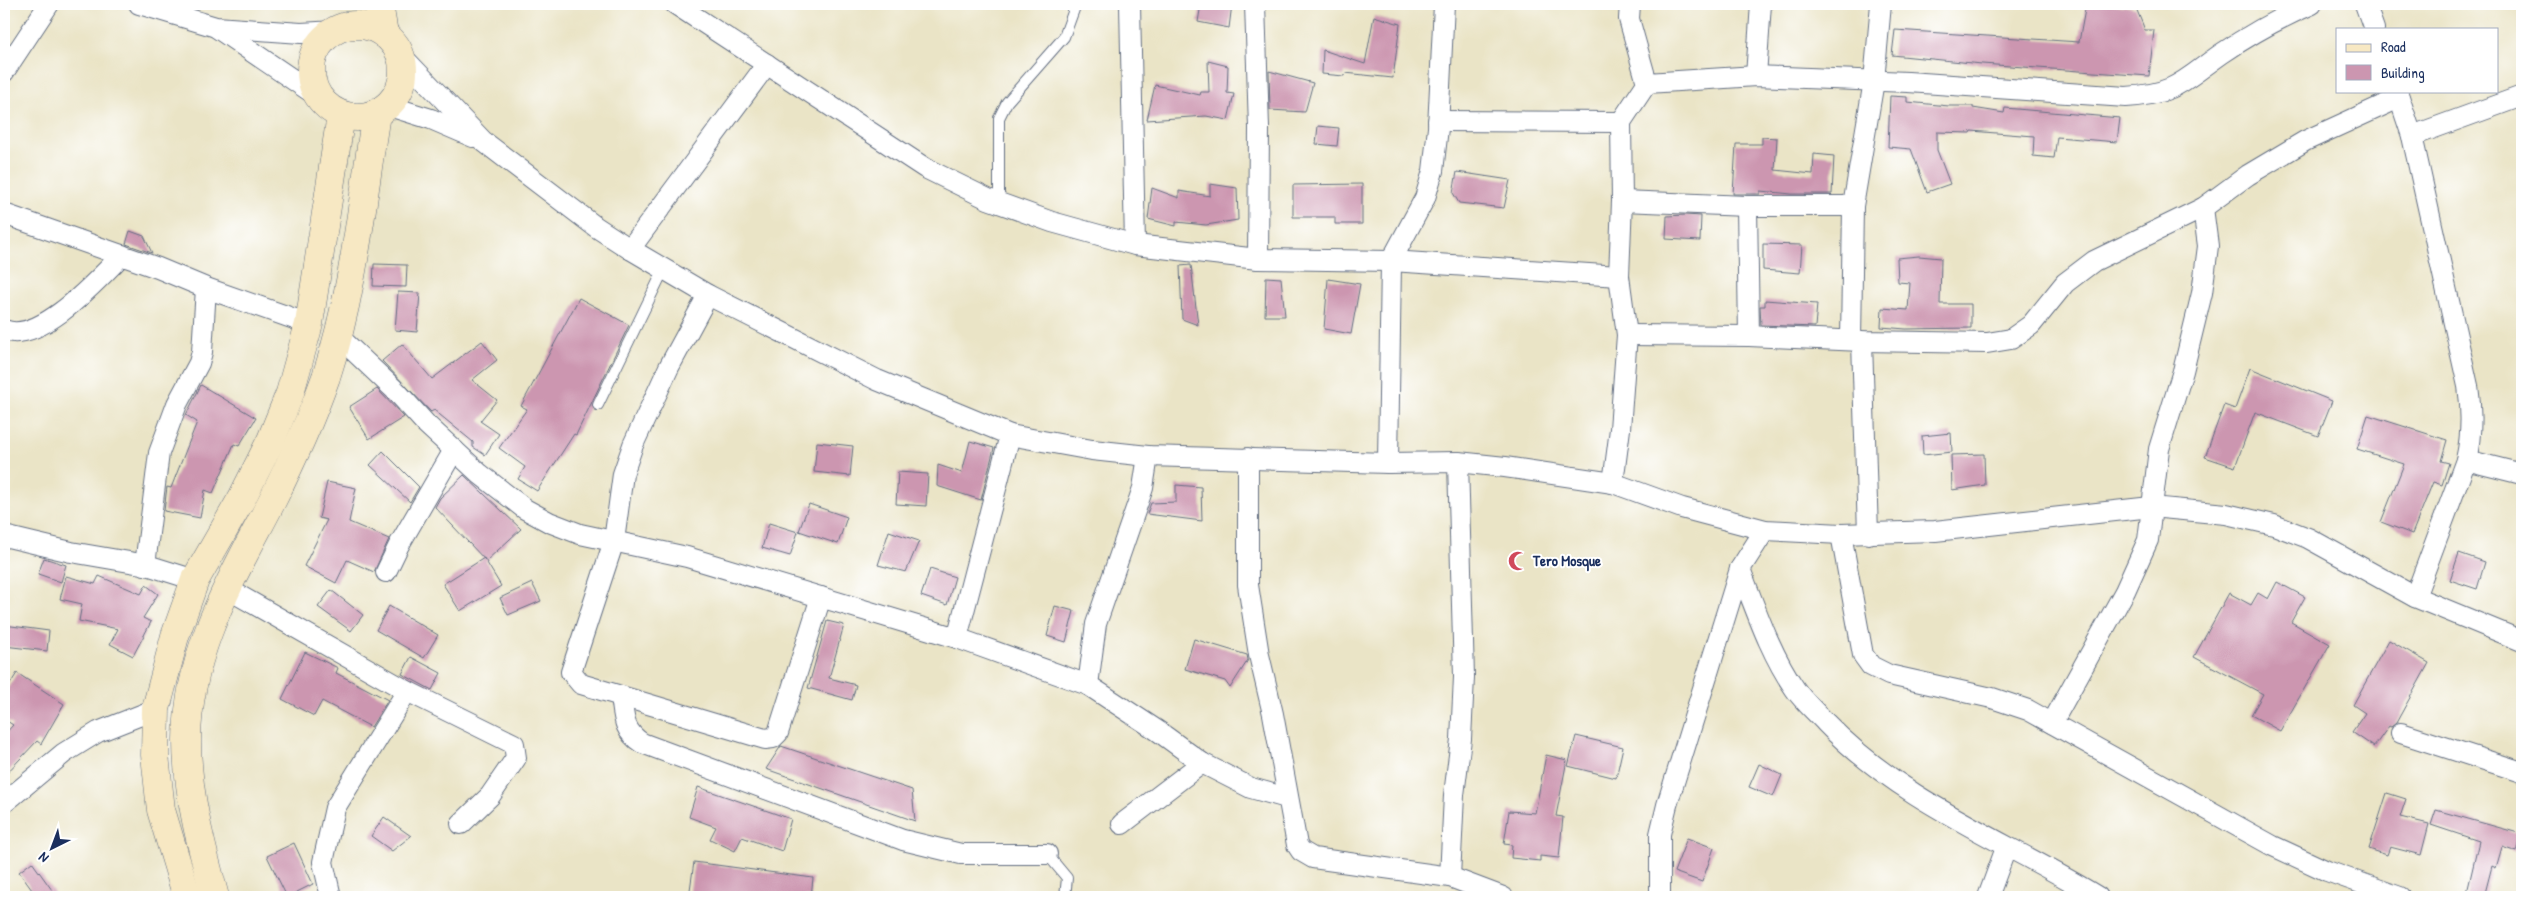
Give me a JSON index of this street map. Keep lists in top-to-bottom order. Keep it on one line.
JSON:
{"places":{"mosque":["Tero Mosque"]},"legend":["Road","Building"],"north":"bottom left"}
